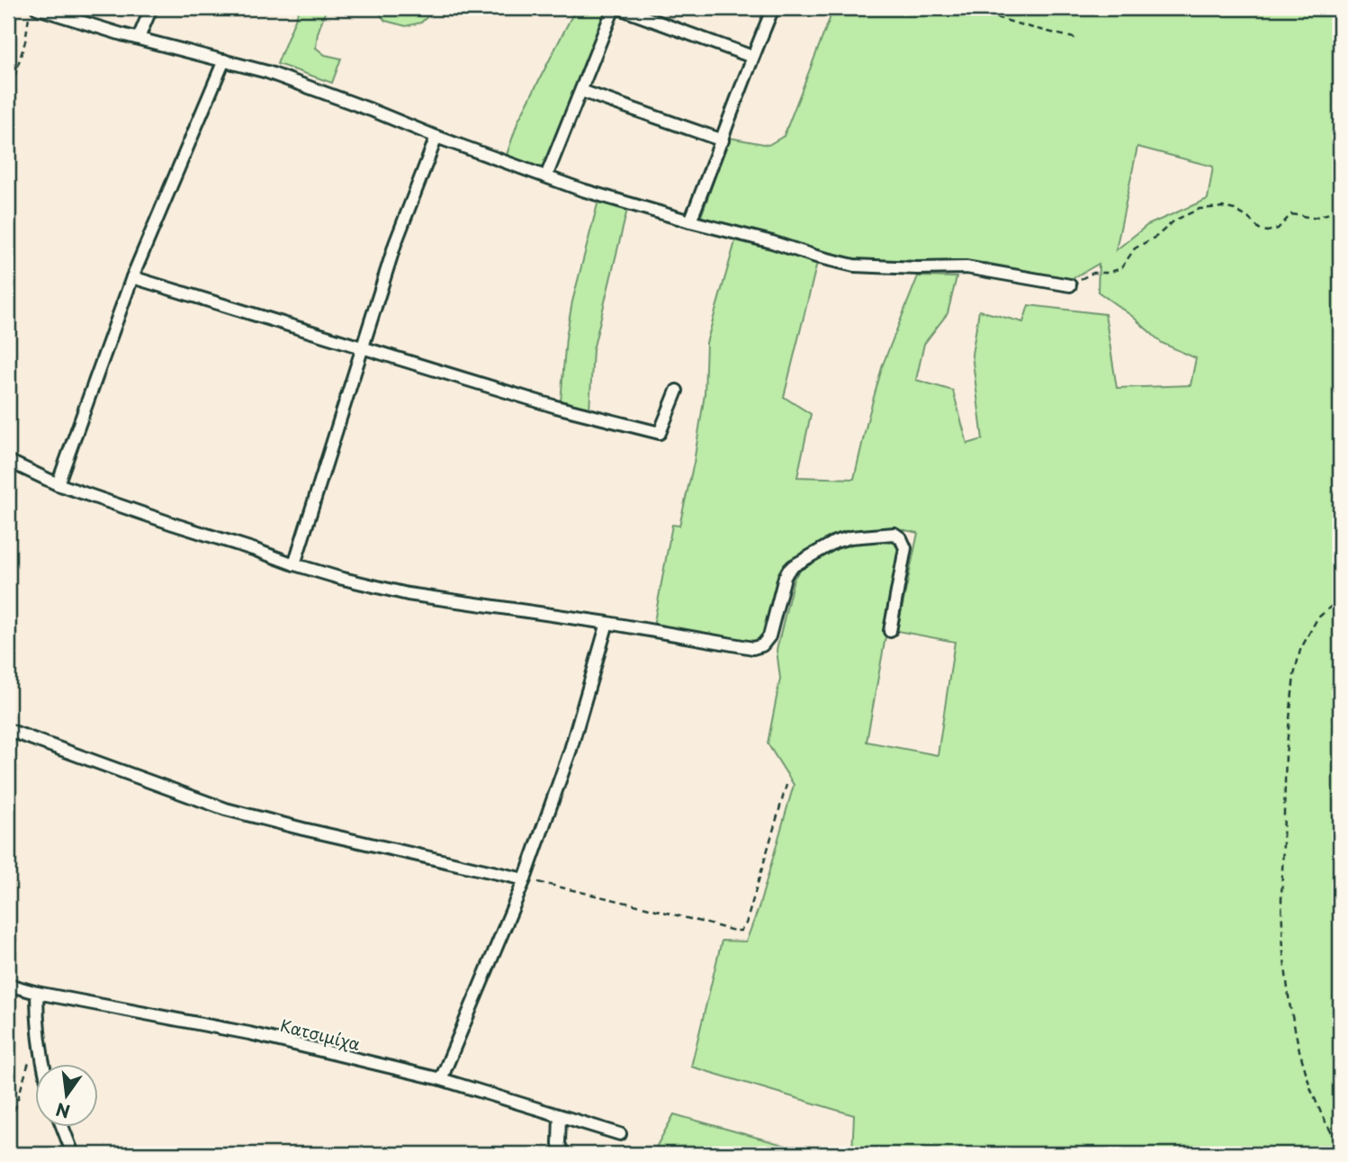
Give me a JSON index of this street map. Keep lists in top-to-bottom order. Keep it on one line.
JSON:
{"streets":{"street":["Κατσιμίχα"]},"north":"bottom"}
